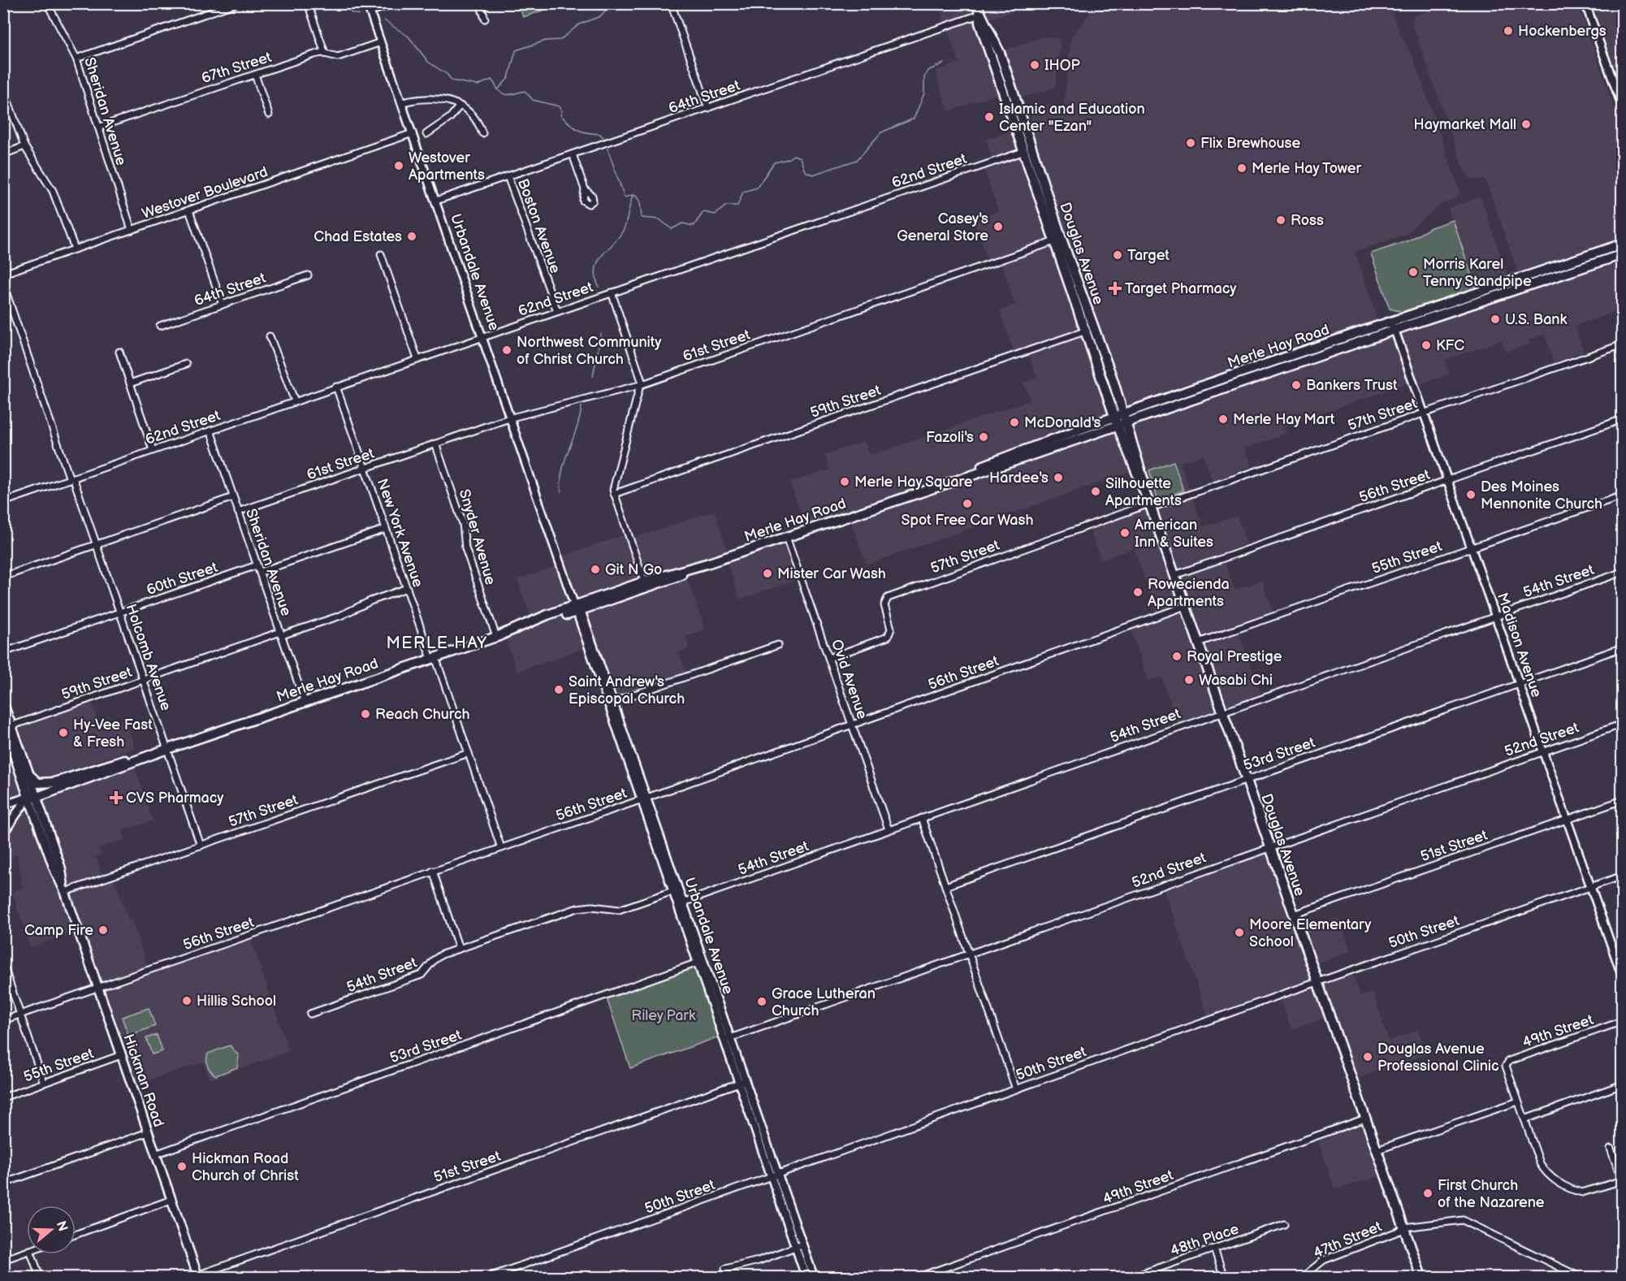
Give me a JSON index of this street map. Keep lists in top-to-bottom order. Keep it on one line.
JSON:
{"streets":{"main road":["Douglas Avenue","Merle Hay Road","Hickman Road"],"street":["67th Street","64th Street","Sheridan Avenue","62nd Street","Westover Boulevard","Boston Avenue","Urbandale Avenue","61st Street","59th Street","57th Street","56th Street","New York Avenue","Snyder Avenue","55th Street","60th Street","54th Street","Madison Avenue","Holcomb Avenue","Ovid Avenue","52nd Street","53rd Street","51st Street","50th Street","49th Street","48th Place","47th Street"]},"crossings":[["67th Street","Sheridan Avenue"],["67th Street","Urbandale Avenue"],["64th Street","Boston Avenue"],["64th Street","Douglas Avenue"],["64th Street","Urbandale Avenue"],["Sheridan Avenue","62nd Street"],["Sheridan Avenue","Westover Boulevard"],["Sheridan Avenue","61st Street"],["Sheridan Avenue","Merle Hay Road"],["Sheridan Avenue","59th Street"],["Sheridan Avenue","60th Street"],["62nd Street","Boston Avenue"],["62nd Street","Douglas Avenue"],["62nd Street","Urbandale Avenue"],["62nd Street","New York Avenue"],["62nd Street","Holcomb Avenue"],["Westover Boulevard","Urbandale Avenue"],["Douglas Avenue","61st Street"],["Douglas Avenue","Merle Hay Road"],["Douglas Avenue","59th Street"],["Douglas Avenue","57th Street"],["Douglas Avenue","56th Street"],["Douglas Avenue","55th Street"],["Douglas Avenue","54th Street"],["Douglas Avenue","52nd Street"],["Douglas Avenue","53rd Street"],["Douglas Avenue","51st Street"],["Douglas Avenue","50th Street"],["Douglas Avenue","49th Street"],["Douglas Avenue","47th Street"],["Urbandale Avenue","61st Street"],["Urbandale Avenue","Merle Hay Road"],["Urbandale Avenue","56th Street"],["Urbandale Avenue","54th Street"],["Urbandale Avenue","52nd Street"],["Urbandale Avenue","53rd Street"],["Urbandale Avenue","51st Street"],["Urbandale Avenue","50th Street"],["61st Street","New York Avenue"],["61st Street","Snyder Avenue"],["Merle Hay Road","New York Avenue"],["Merle Hay Road","Snyder Avenue"],["Merle Hay Road","Madison Avenue"],["Merle Hay Road","Holcomb Avenue"],["Merle Hay Road","Ovid Avenue"],["Merle Hay Road","Hickman Road"],["59th Street","New York Avenue"],["59th Street","Holcomb Avenue"],["59th Street","Hickman Road"],["57th Street","New York Avenue"],["57th Street","Madison Avenue"],["57th Street","Holcomb Avenue"],["57th Street","Ovid Avenue"],["57th Street","Hickman Road"],["56th Street","New York Avenue"],["56th Street","Madison Avenue"],["56th Street","Ovid Avenue"],["56th Street","Hickman Road"],["55th Street","Madison Avenue"],["55th Street","Hickman Road"],["60th Street","Holcomb Avenue"],["54th Street","Madison Avenue"],["54th Street","Ovid Avenue"],["Madison Avenue","52nd Street"],["Madison Avenue","53rd Street"],["Madison Avenue","51st Street"],["Madison Avenue","50th Street"],["53rd Street","Hickman Road"],["51st Street","Hickman Road"]],"districts":["MERLE HAY"],"parks":["Riley Park"],"places":{"other":["Hockenbergs","IHOP","Islamic and Education Center \"Ezan\"","Haymarket Mall","Flix Brewhouse","Westover Apartments","Merle Hay Tower","Ross","Casey's General Store","Chad Estates","Target","Morris Karel Tenny Standpipe","U.S. Bank","KFC","Northwest Community of Christ Church","Bankers Trust","Merle Hay Mart","McDonald's","Fazoli's","Hardee's","Merle Hay Square","Silhouette Apartments","Des Moines Mennonite Church","Spot Free Car Wash","American Inn & Suites","Git N Go","Mister Car Wash","Rowecienda Apartments","Royal Prestige","Wasabi Chi","Saint Andrew's Episcopal Church","Reach Church","Hy-Vee Fast & Fresh","Camp Fire","Moore Elementary School","Hillis School","Grace Lutheran Church","Douglas Avenue Professional Clinic","Hickman Road Church of Christ","First Church of the Nazarene"],"health":["Target Pharmacy","CVS Pharmacy"]},"north":"right"}
